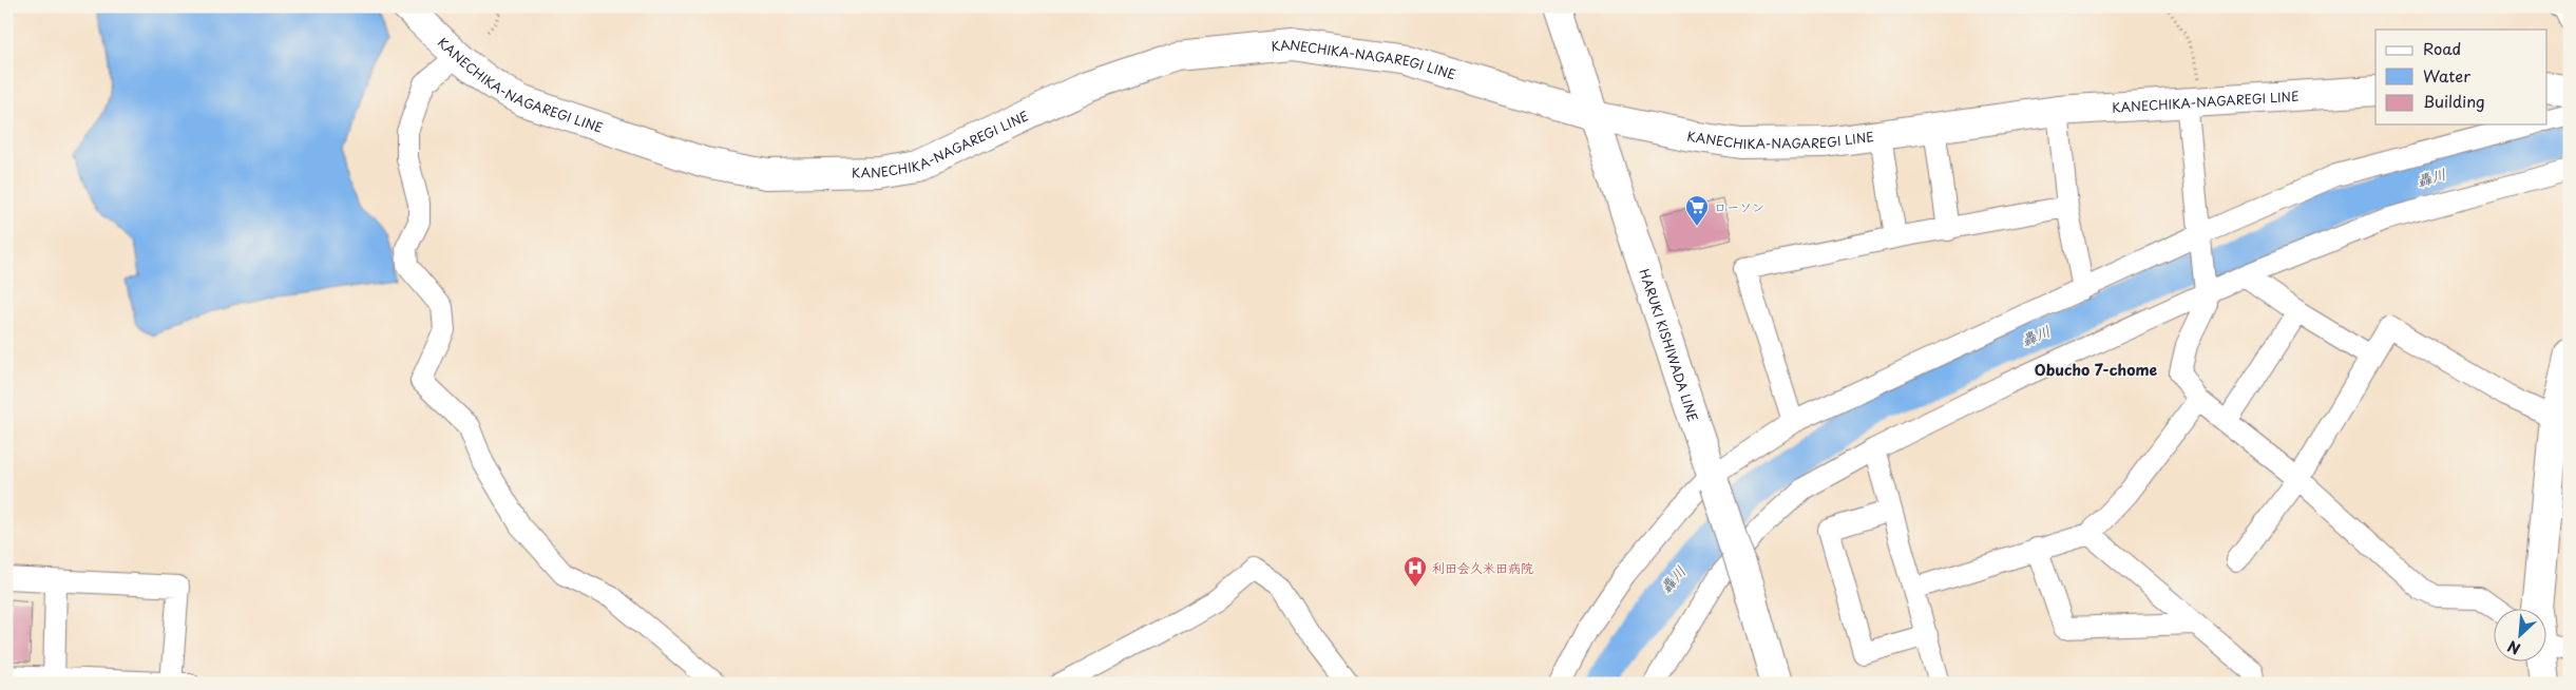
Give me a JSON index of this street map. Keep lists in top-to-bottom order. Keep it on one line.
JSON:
{"streets":{"street":["KANECHIKA-NAGAREGI LINE","HARUKI KISHIWADA LINE"]},"crossings":[["KANECHIKA-NAGAREGI LINE","HARUKI KISHIWADA LINE"]],"districts":["Obucho 7-chome"],"water":["轟川"],"places":{"supermarket":["ローソン"],"hospital":["利田会久米田病院"]},"legend":["Road","Water","Building"],"north":"bottom left"}
